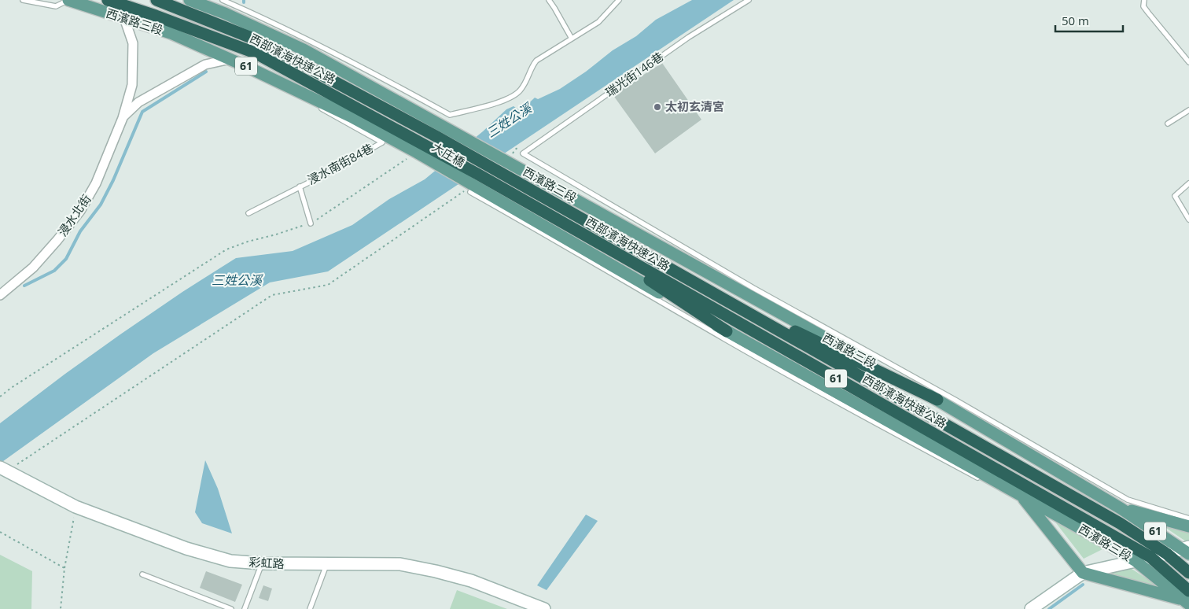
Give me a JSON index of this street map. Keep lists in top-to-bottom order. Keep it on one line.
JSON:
{"streets":{"highway":["西部濱海快速公路","61","大庄橋"],"main road":["西濱路三段"],"street":["浸水北街","彩虹路"],"lane":["瑞光街146巷","浸水南街84巷"]},"crossings":[["西濱路三段","西部濱海快速公路"],["西濱路三段","瑞光街146巷"],["西濱路三段","大庄橋"],["西濱路三段","浸水南街84巷"],["西濱路三段","浸水北街"],["西部濱海快速公路","大庄橋"]],"water":["三姓公溪"],"places":["太初玄清宮"],"scale_bar":"50 m"}
